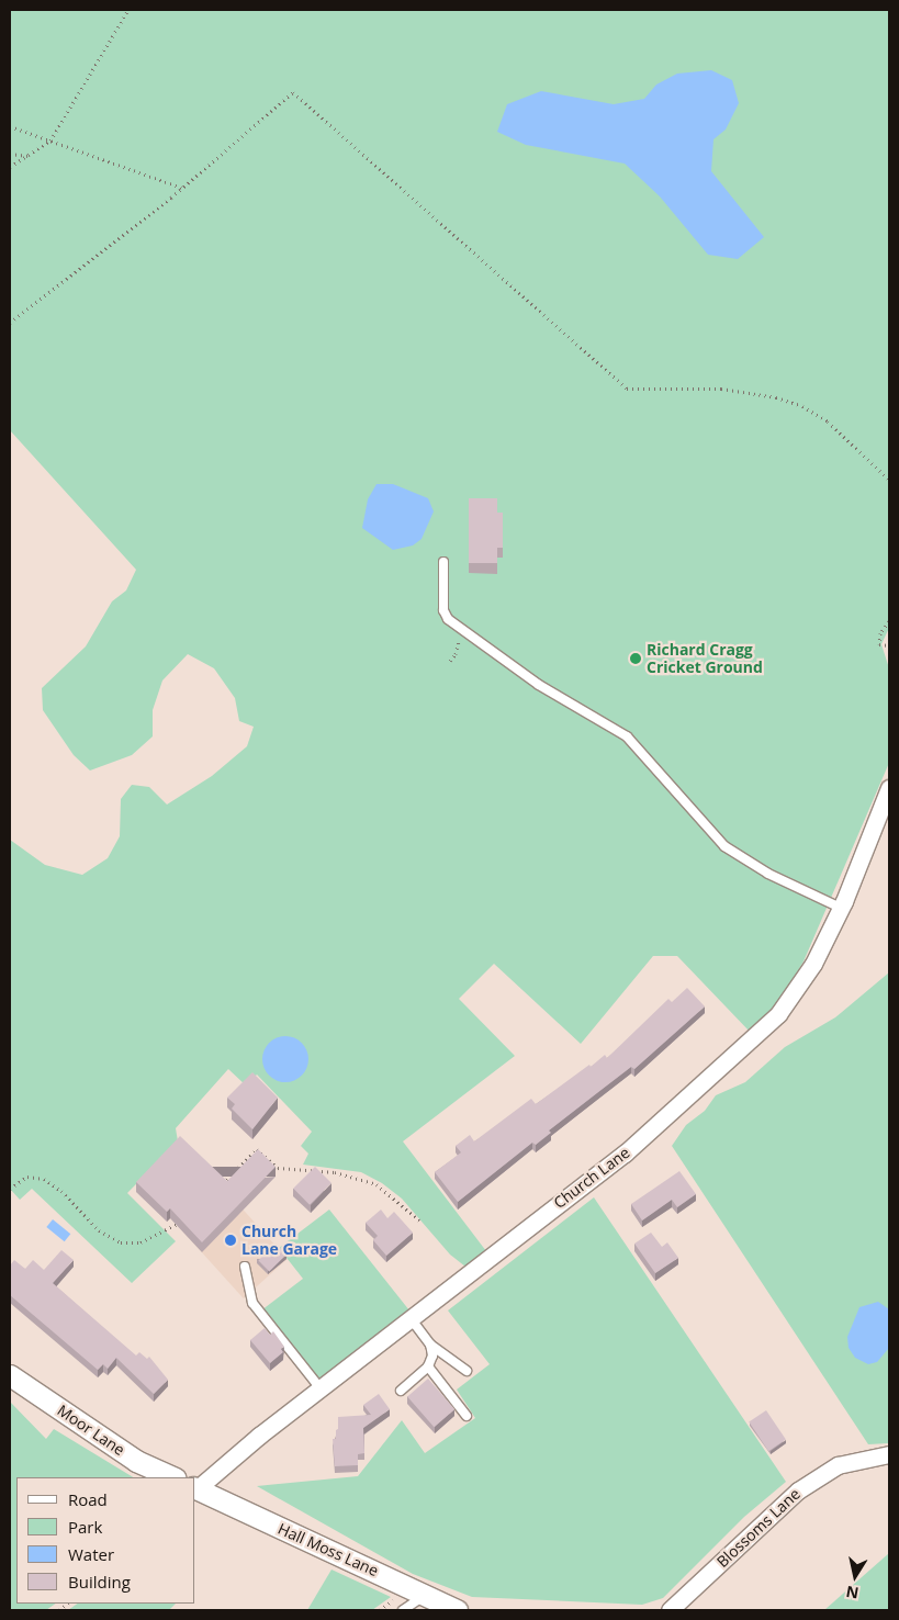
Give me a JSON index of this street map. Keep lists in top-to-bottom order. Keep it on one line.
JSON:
{"streets":{"street":["Church Lane","Moor Lane","Blossoms Lane","Hall Moss Lane"]},"crossings":[["Church Lane","Hall Moss Lane"]],"places":["Richard Cragg Cricket Ground","Church Lane Garage"],"legend":["Road","Park","Water","Building"],"north":"bottom"}
